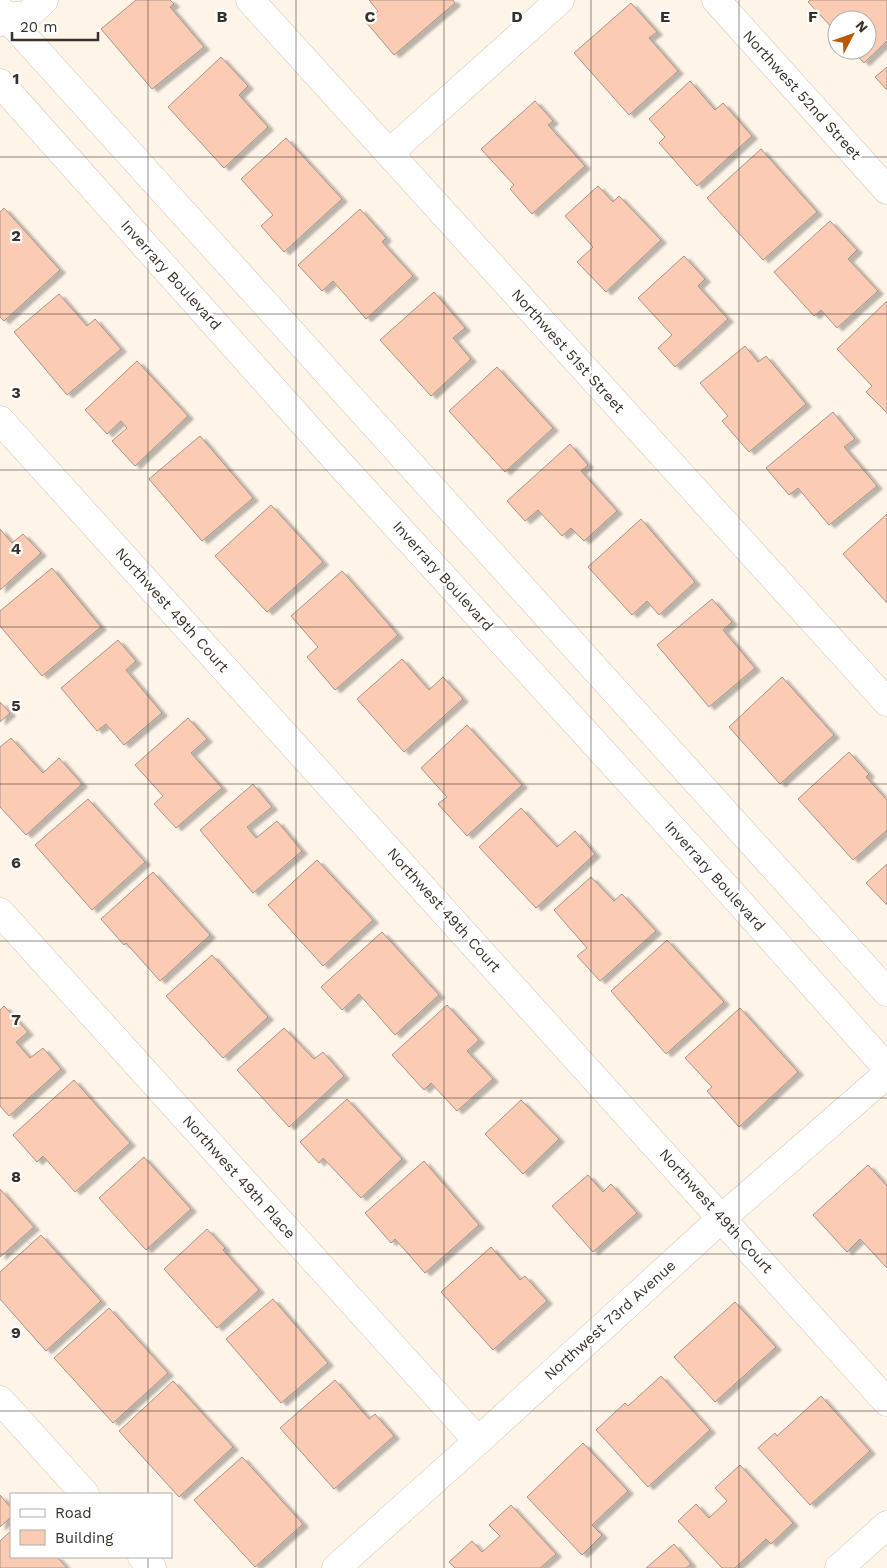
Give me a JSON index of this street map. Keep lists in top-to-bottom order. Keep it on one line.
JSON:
{"streets":{"street":["Northwest 52nd Street","Inverrary Boulevard","Northwest 51st Street","Northwest 49th Court","Northwest 49th Place","Northwest 73rd Avenue"]},"crossings":[["Northwest 49th Court","Northwest 73rd Avenue"],["Northwest 49th Place","Northwest 73rd Avenue"]],"legend":["Road","Building"],"scale_bar":"20 m","north":"top right","grid":{"columns":["B","C","D","E","F"],"rows":["1","2","3","4","5","6","7","8","9"]}}
